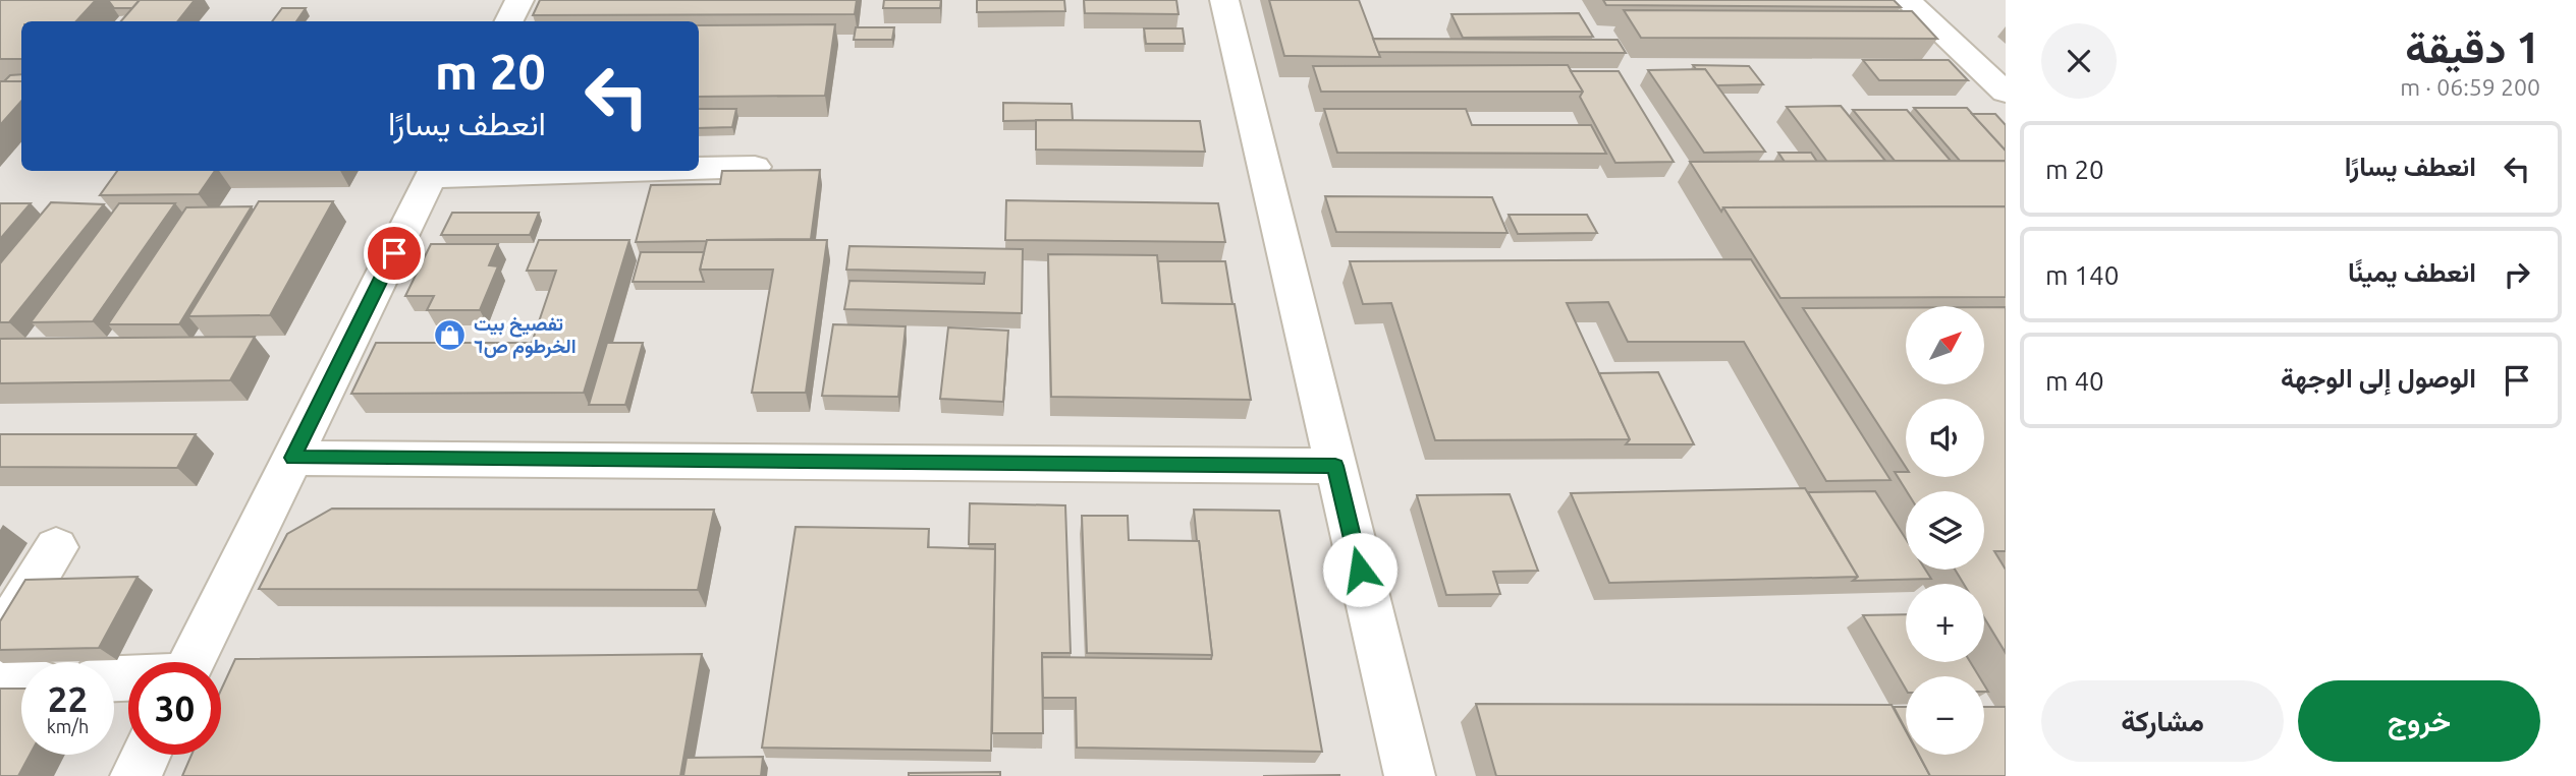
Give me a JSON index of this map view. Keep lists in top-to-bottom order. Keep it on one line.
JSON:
{"places":{"shop":["تفصيخ بيت الخرطوم ص٦"]},"north":"top right","page":{"heading":["1 دقيقة","200 m · 06:59"],"turn":["20 m","انعطف يسارًا"],"list":[{"name":"انعطف يسارًا","value":"20 m"},{"name":"انعطف يمينًا","value":"140 m"},{"name":"الوصول إلى الوجهة","value":"40 m"}],"map_buttons":["+","−"],"speed":"22 km/h","limit":"30","buttons":["خروج","مشاركة"]}}
